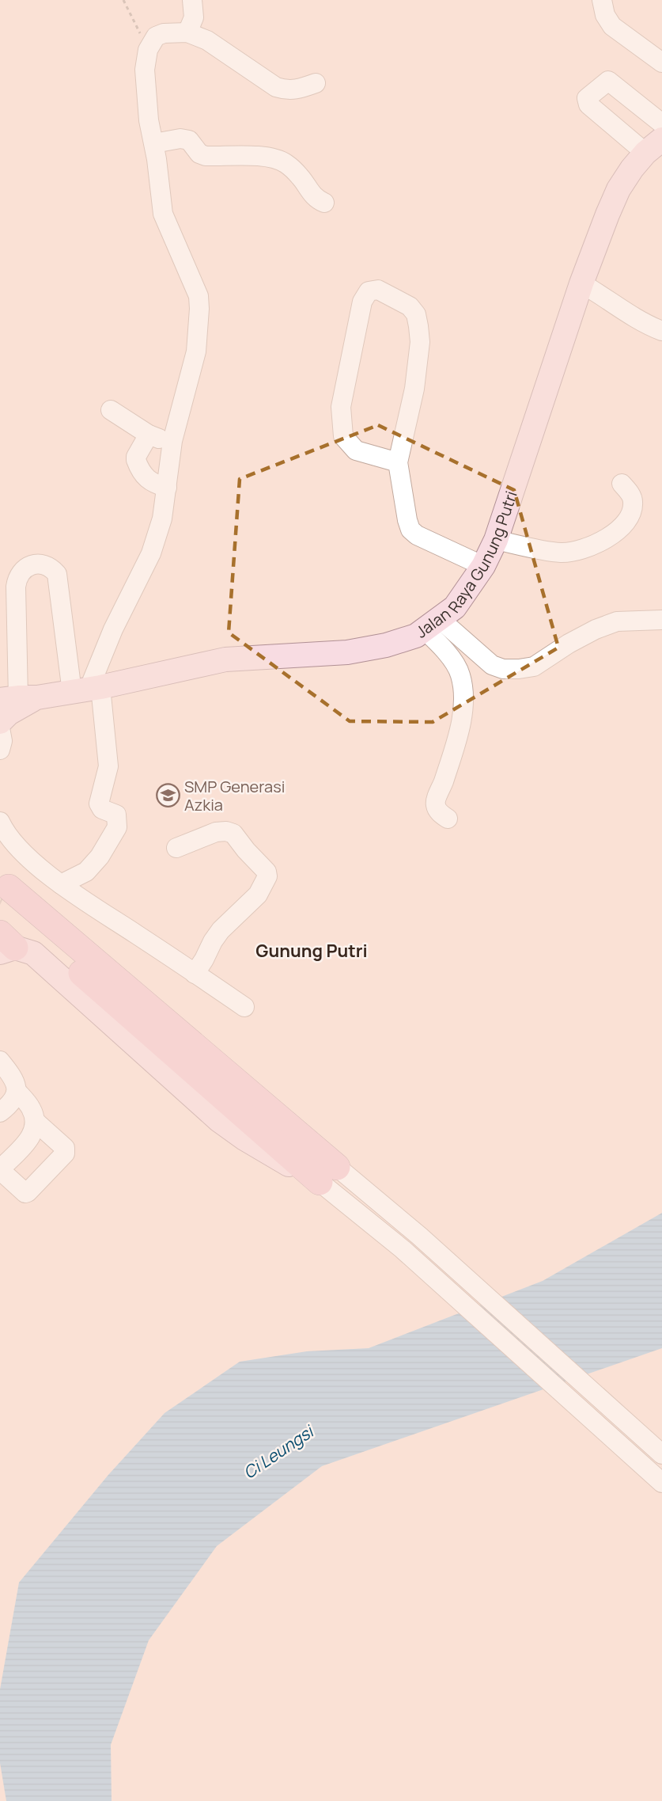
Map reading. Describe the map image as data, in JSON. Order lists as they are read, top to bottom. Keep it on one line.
{"streets":{"main road":["Jalan Raya Gunung Putri"]},"districts":["Gunung Putri"],"water":["Ci Leungsi"],"places":{"school or university":["SMP Generasi Azkia"]}}
